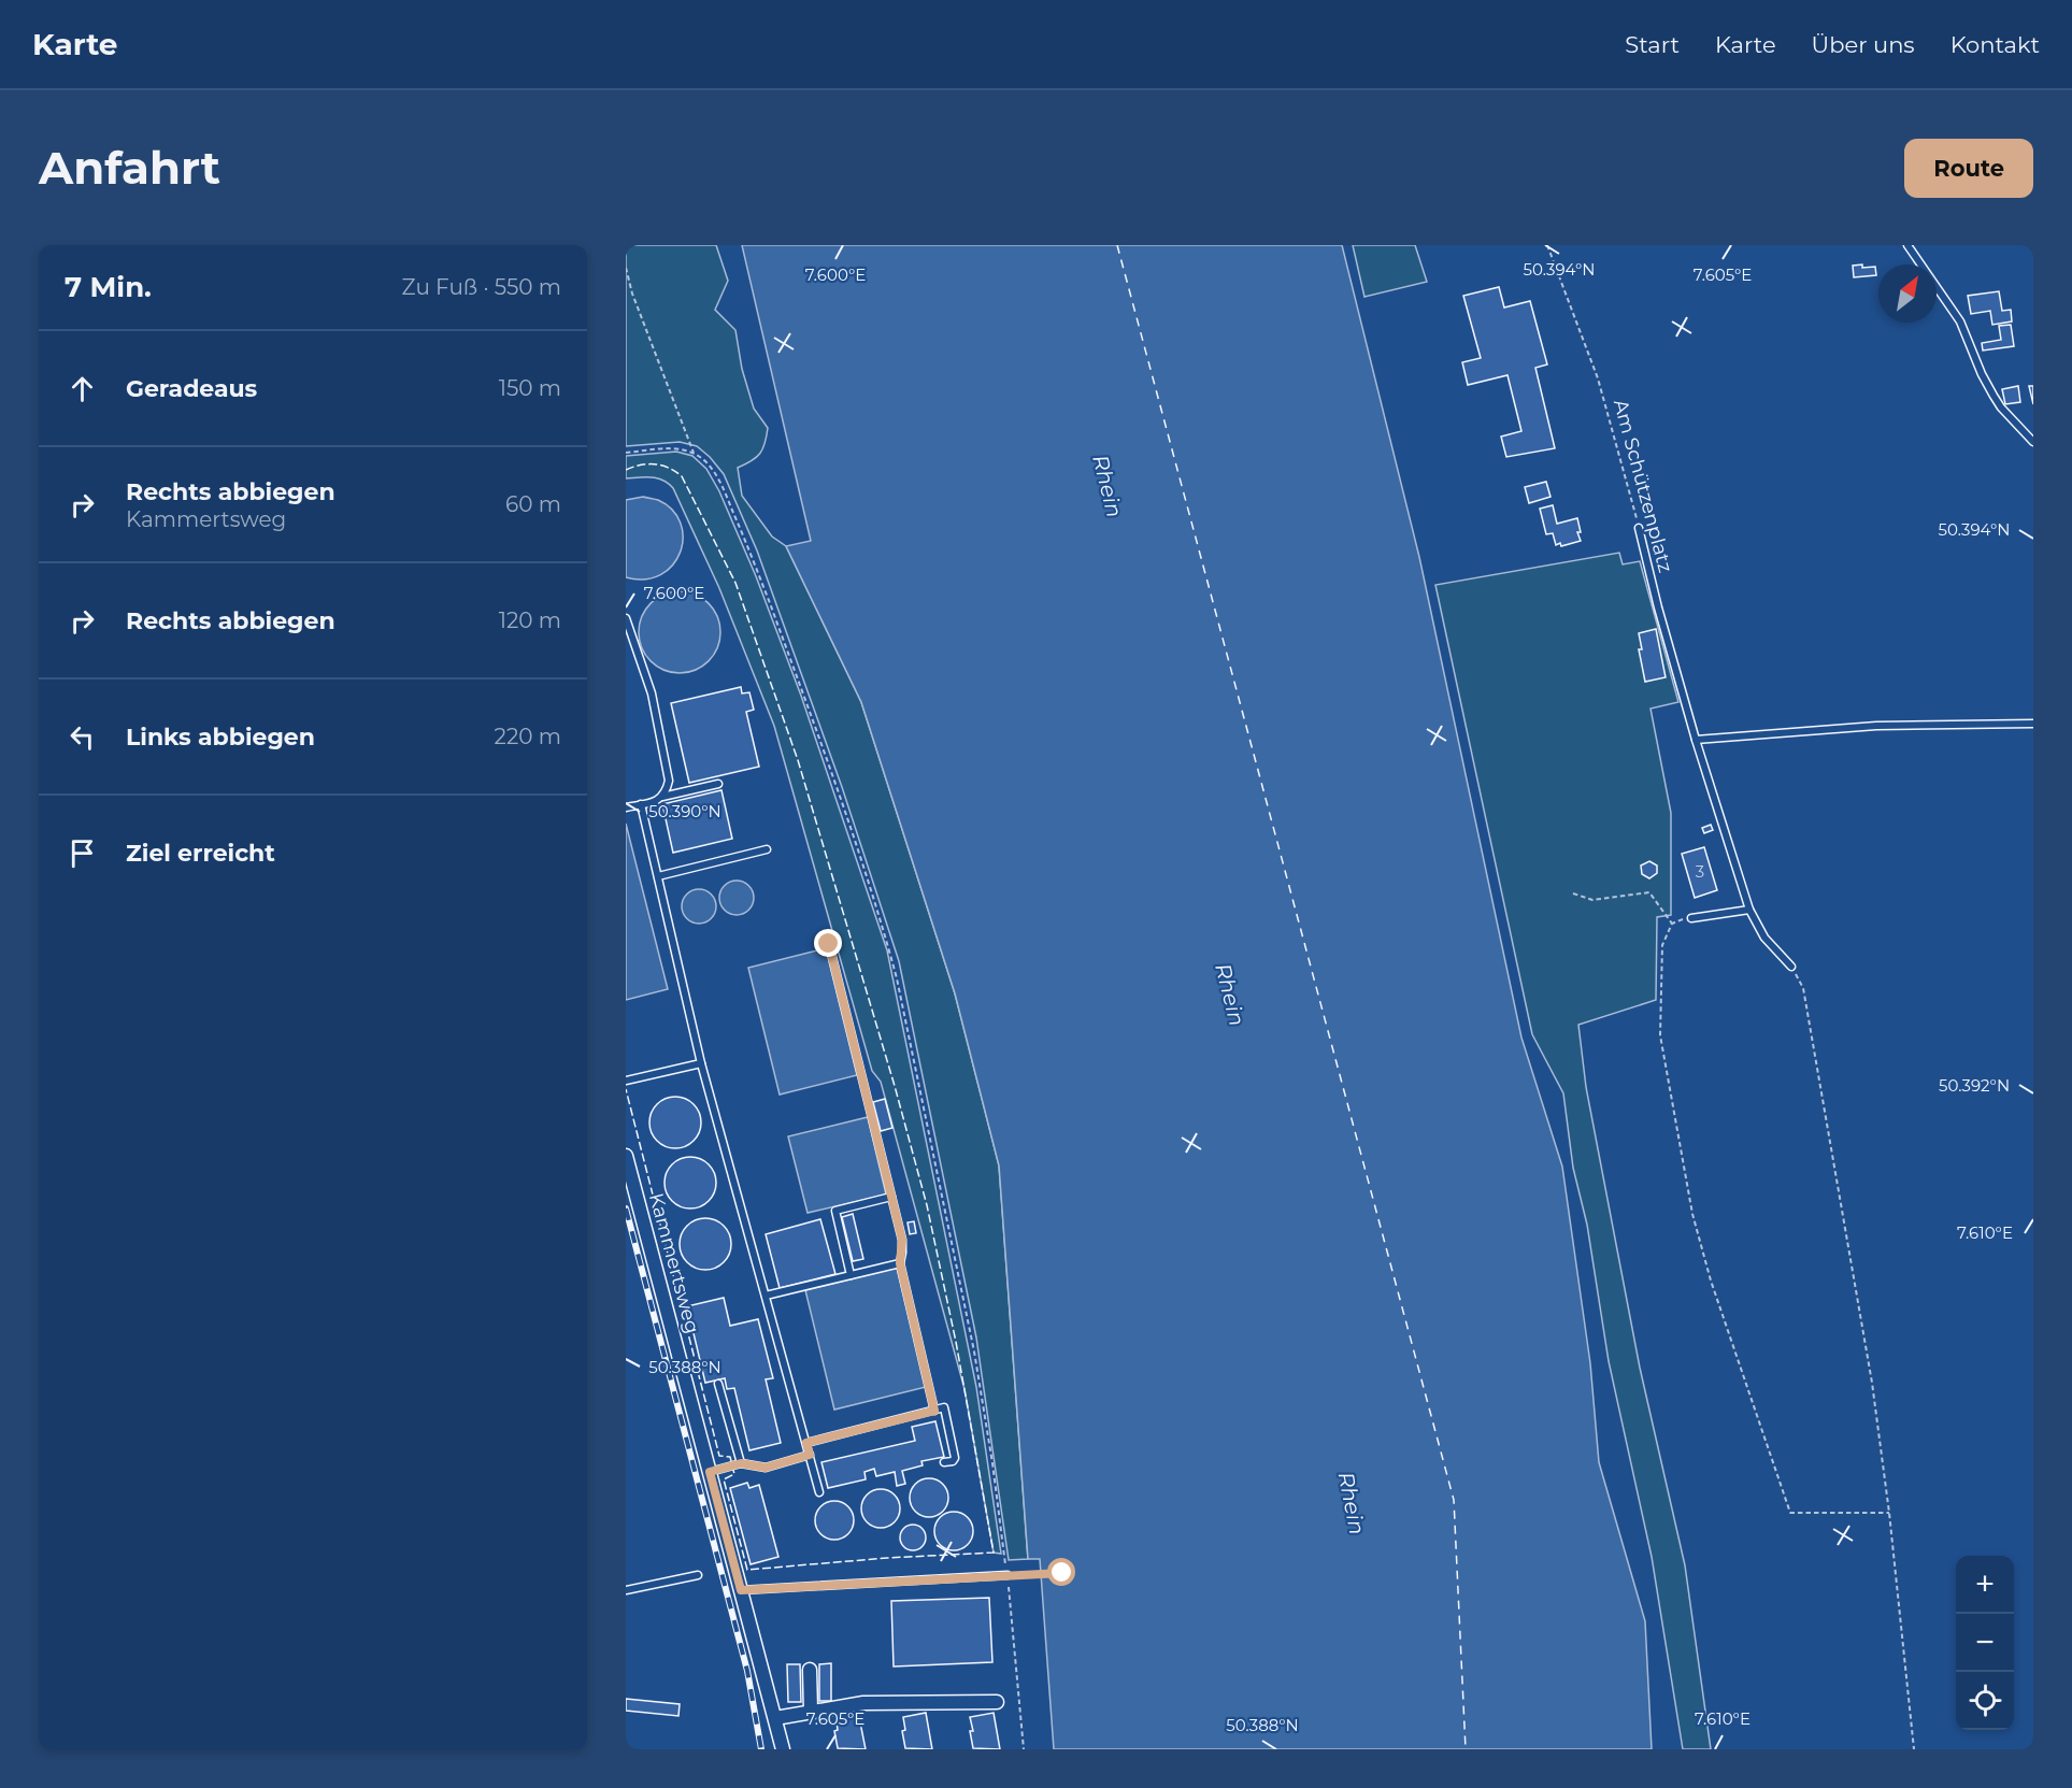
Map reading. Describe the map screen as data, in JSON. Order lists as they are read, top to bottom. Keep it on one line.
{"streets":{"street":["Kammertsweg"],"lane":["Am Schützenplatz"]},"water":["Rhein"],"house_numbers":["3"],"north":"top right","page":{"header":"Karte","nav":["Start","Karte","Über uns","Kontakt"],"buttons":"Route","title":"Anfahrt","heading":["7 Min.","Zu Fuß · 550 m"],"list":[["Geradeaus","150 m"],["Rechts abbiegen","Kammertsweg","60 m"],["Rechts abbiegen","120 m"],["Links abbiegen","220 m"],"Ziel erreicht"],"map_buttons":["+","−"]},"coordinates":["50.394°N","7.600°E","7.605°E","50.390°N","50.392°N","7.610°E","50.388°N"]}
